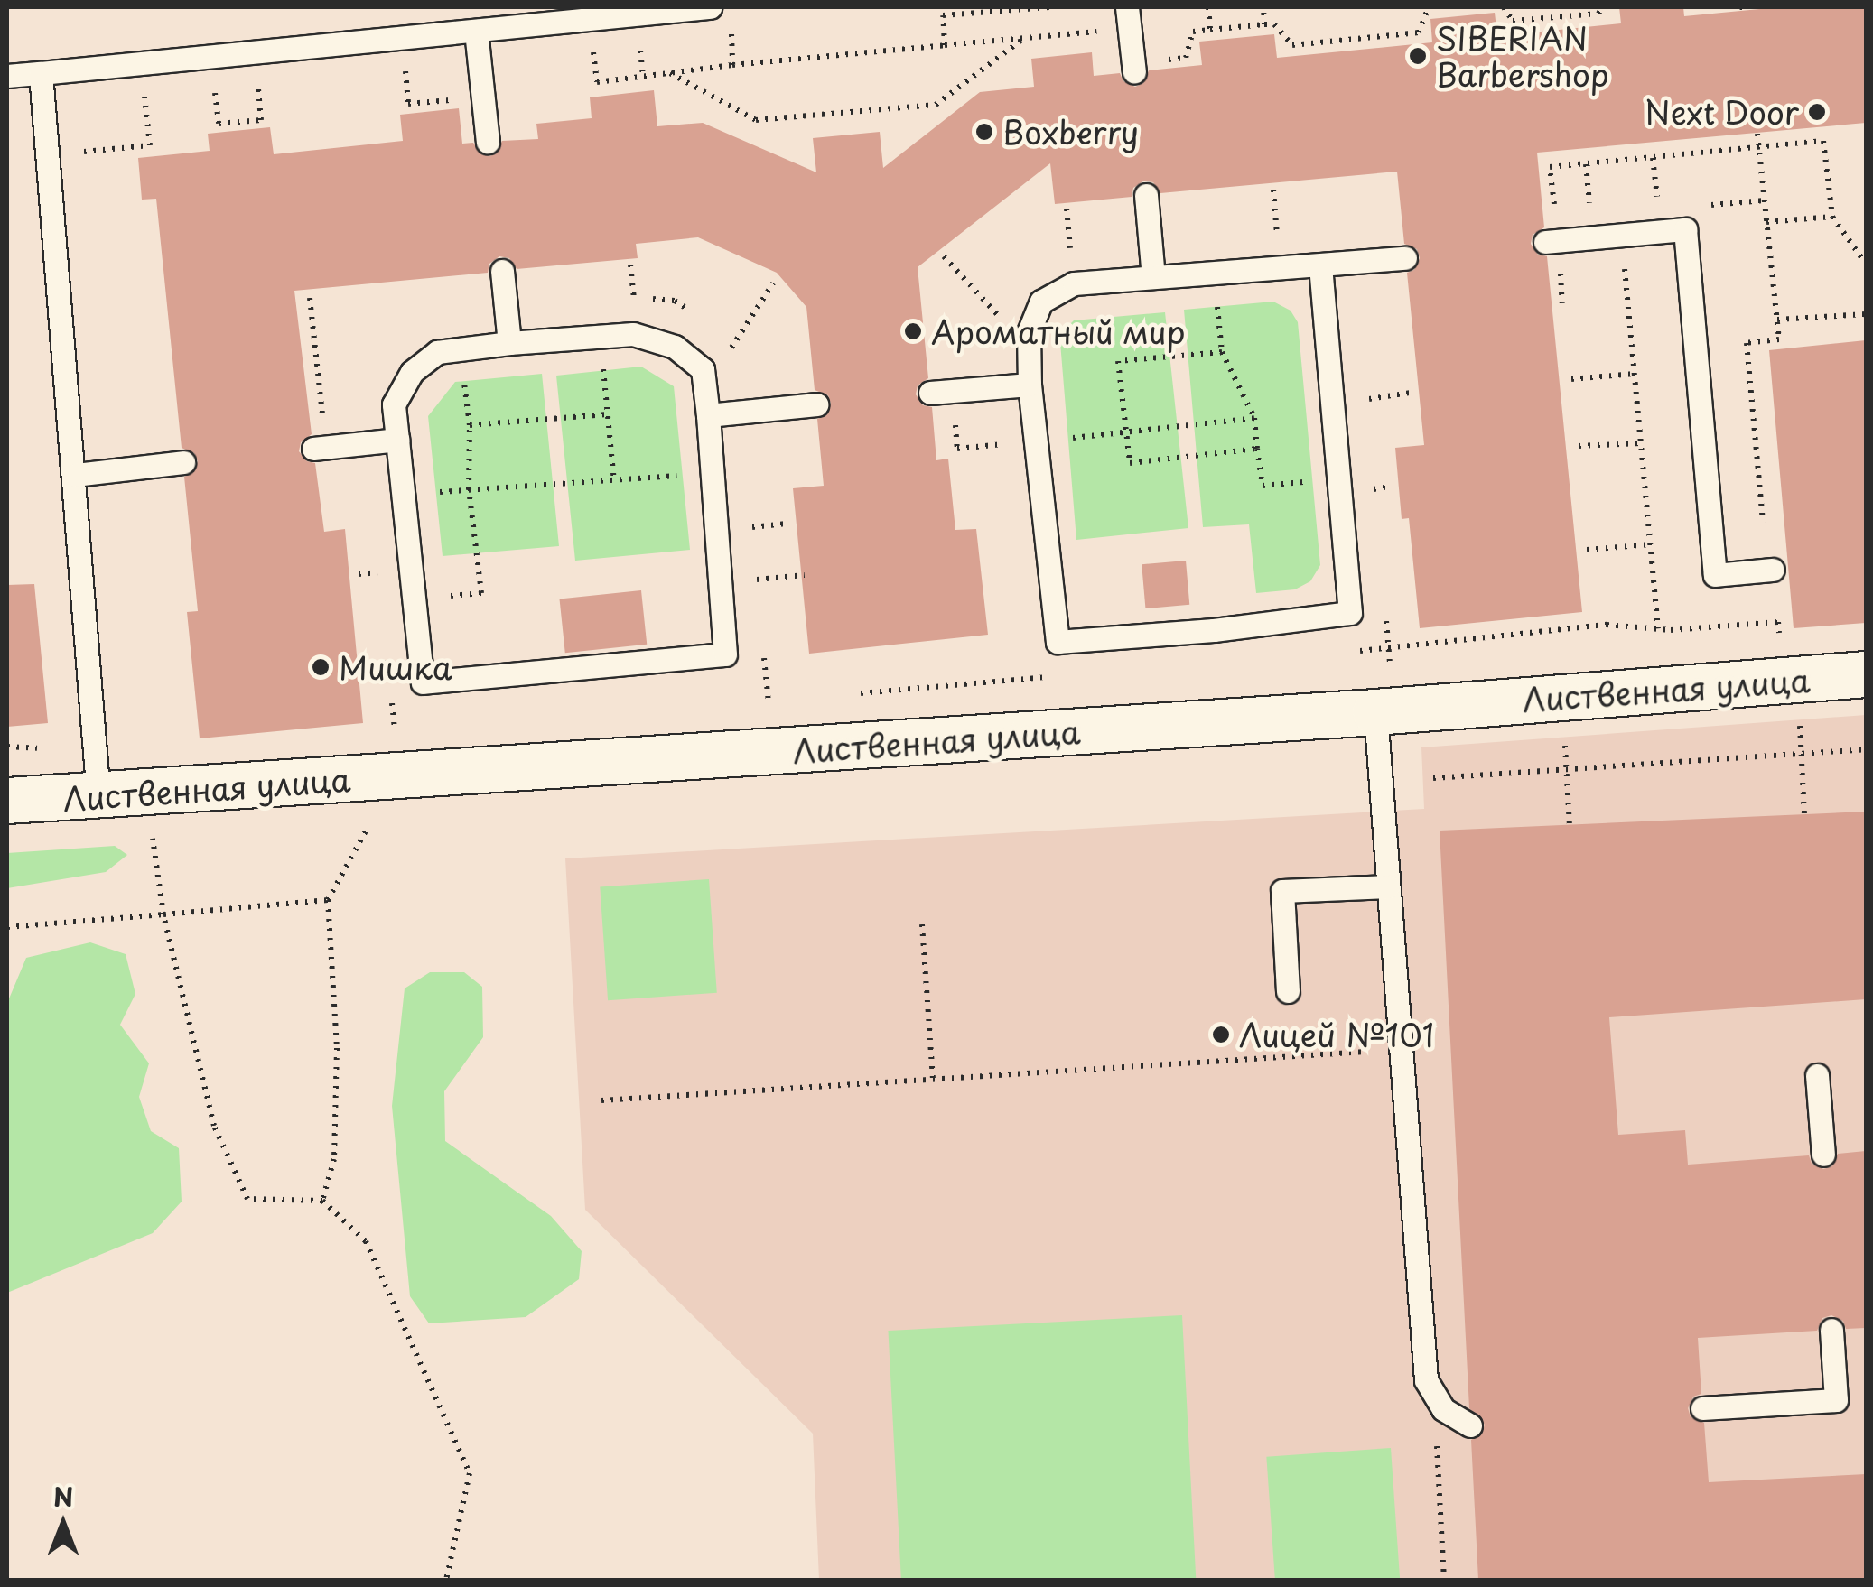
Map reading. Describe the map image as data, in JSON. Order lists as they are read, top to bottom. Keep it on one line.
{"streets":{"street":["Лиственная улица"]},"places":["SIBERIAN Barbershop","Next Door","Boxberry","Ароматный мир","Мишка","Лицей №101"],"north":"top"}
